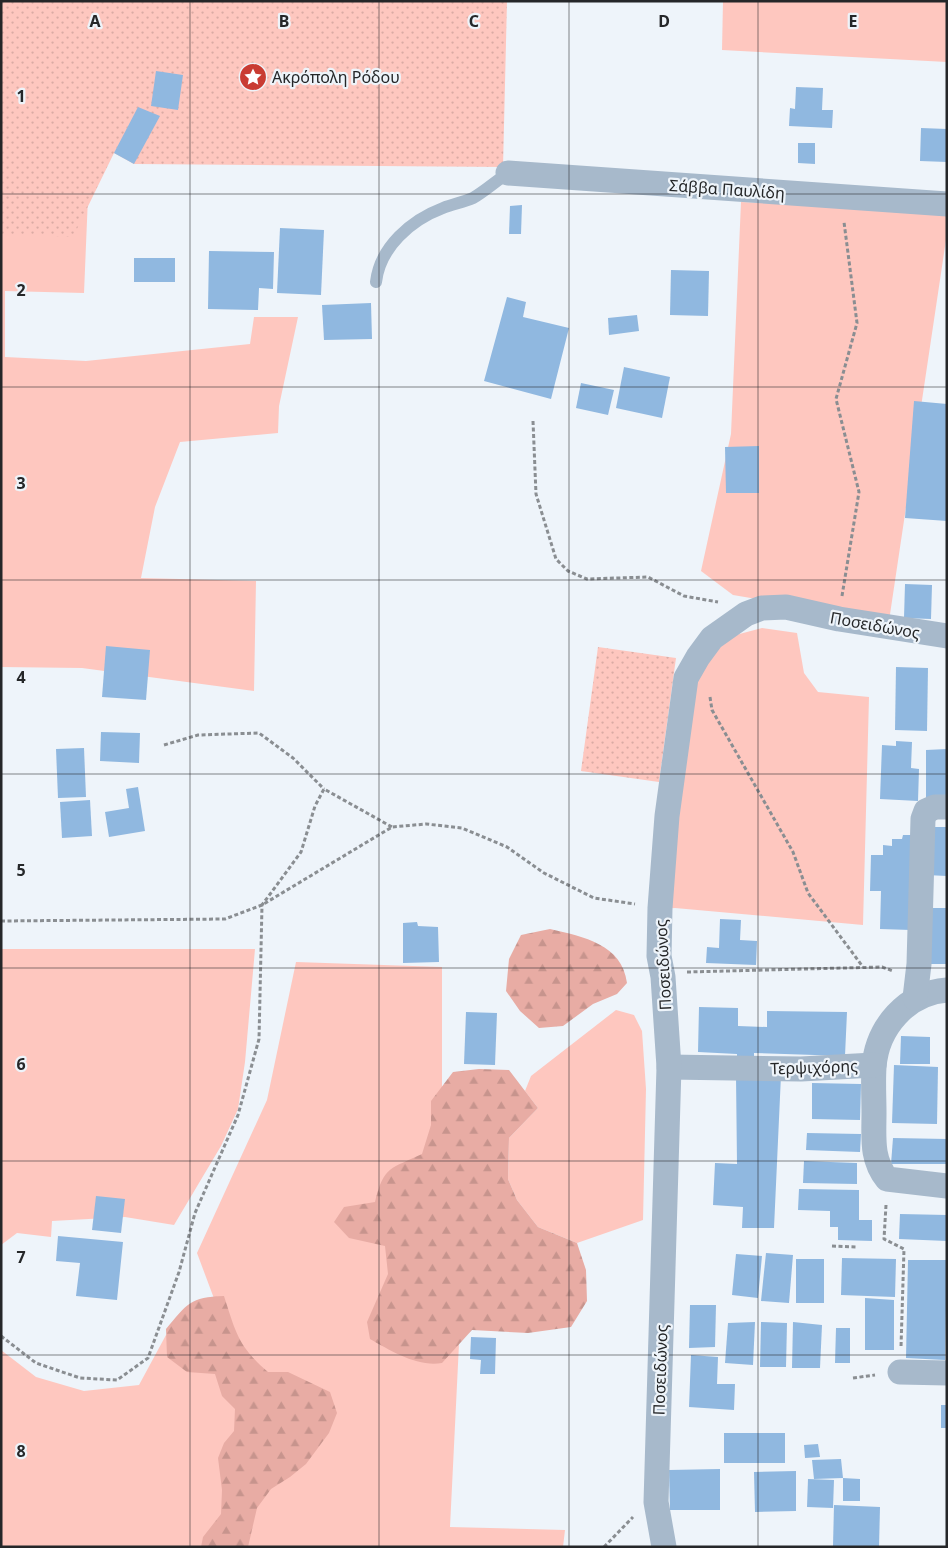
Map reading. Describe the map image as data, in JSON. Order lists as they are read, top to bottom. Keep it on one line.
{"streets":{"street":["Σάββα Παυλίδη","Ποσειδώνος","Τερψιχόρης"]},"crossings":[["Ποσειδώνος","Τερψιχόρης"]],"places":{"place":["Ακρόπολη Ρόδου"]},"grid":{"columns":["A","B","C","D","E"],"rows":["1","2","3","4","5","6","7","8"]}}
